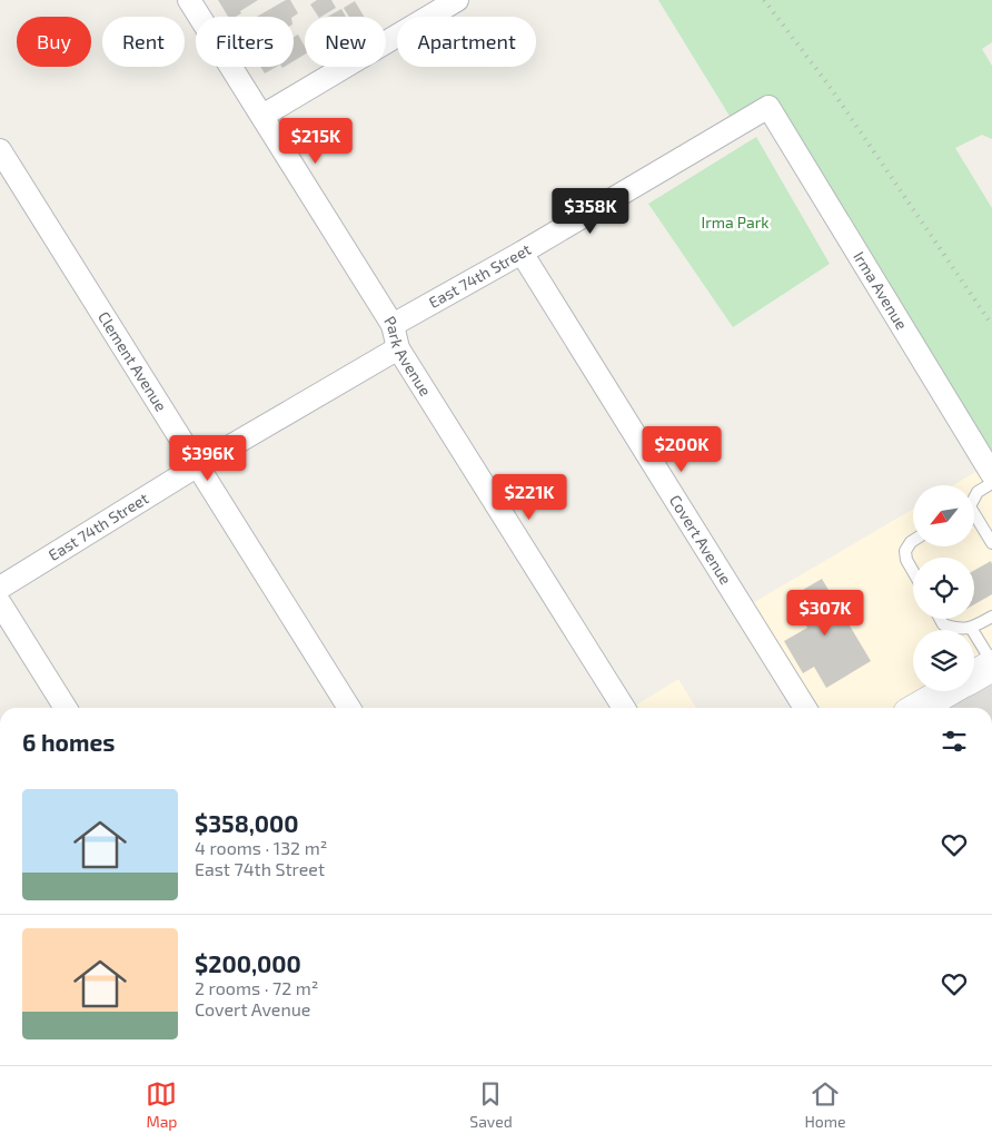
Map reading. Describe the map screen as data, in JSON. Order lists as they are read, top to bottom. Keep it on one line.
{"streets":{"street":["East 74th Street","Irma Avenue","Park Avenue","Clement Avenue","Covert Avenue"]},"crossings":[["East 74th Street","Irma Avenue"],["East 74th Street","Park Avenue"],["East 74th Street","Clement Avenue"],["East 74th Street","Covert Avenue"]],"parks":["Irma Park"],"north":"bottom left","page":{"chip":["Buy","Rent","Filters","New","Apartment"],"price":["$215K","$358K","$200K","$396K","$221K","$307K"],"heading":"6 homes","list":[{"name":"$358,000","note":"4 rooms · 132 m² · East 74th Street"},{"name":"$200,000","note":"2 rooms · 72 m² · Covert Avenue"}],"tabs":["Map","Saved","Home"]}}
